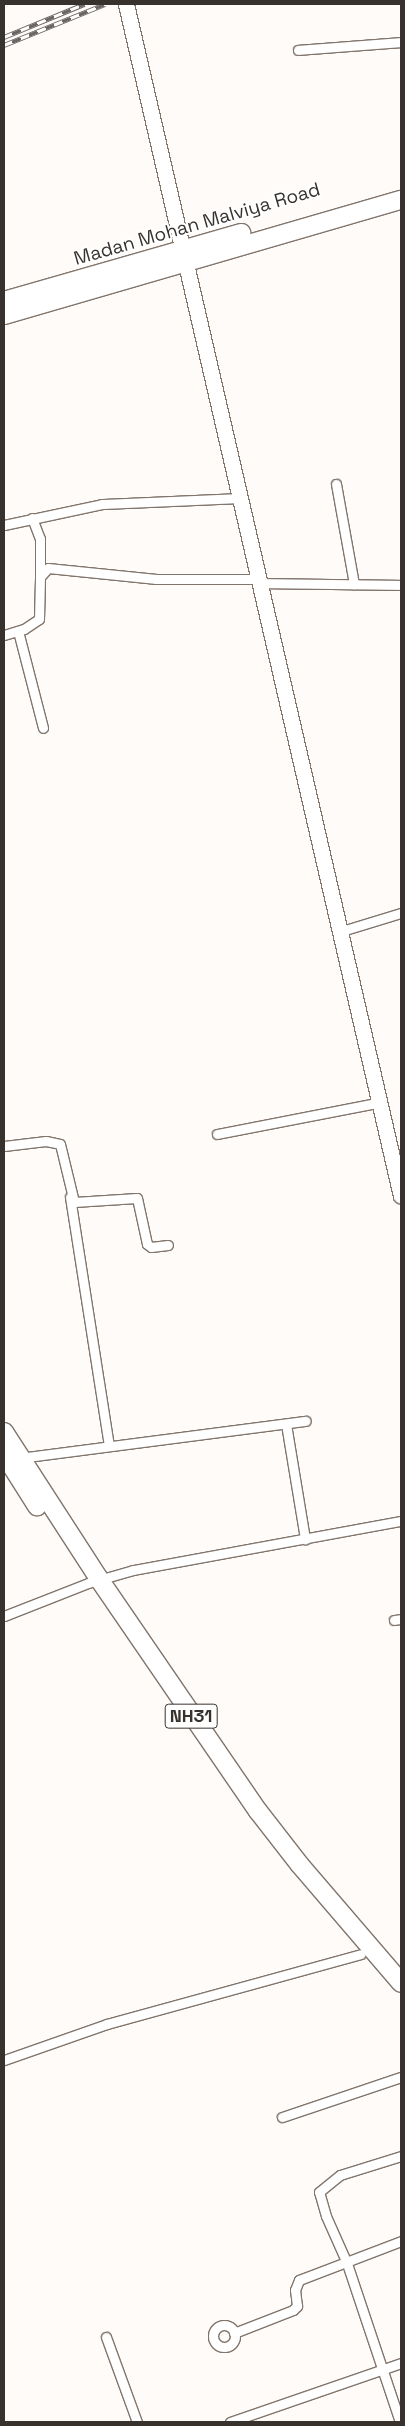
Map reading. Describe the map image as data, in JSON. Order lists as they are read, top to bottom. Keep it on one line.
{"streets":{"highway":["Madan Mohan Malviya Road","NH31"]}}
